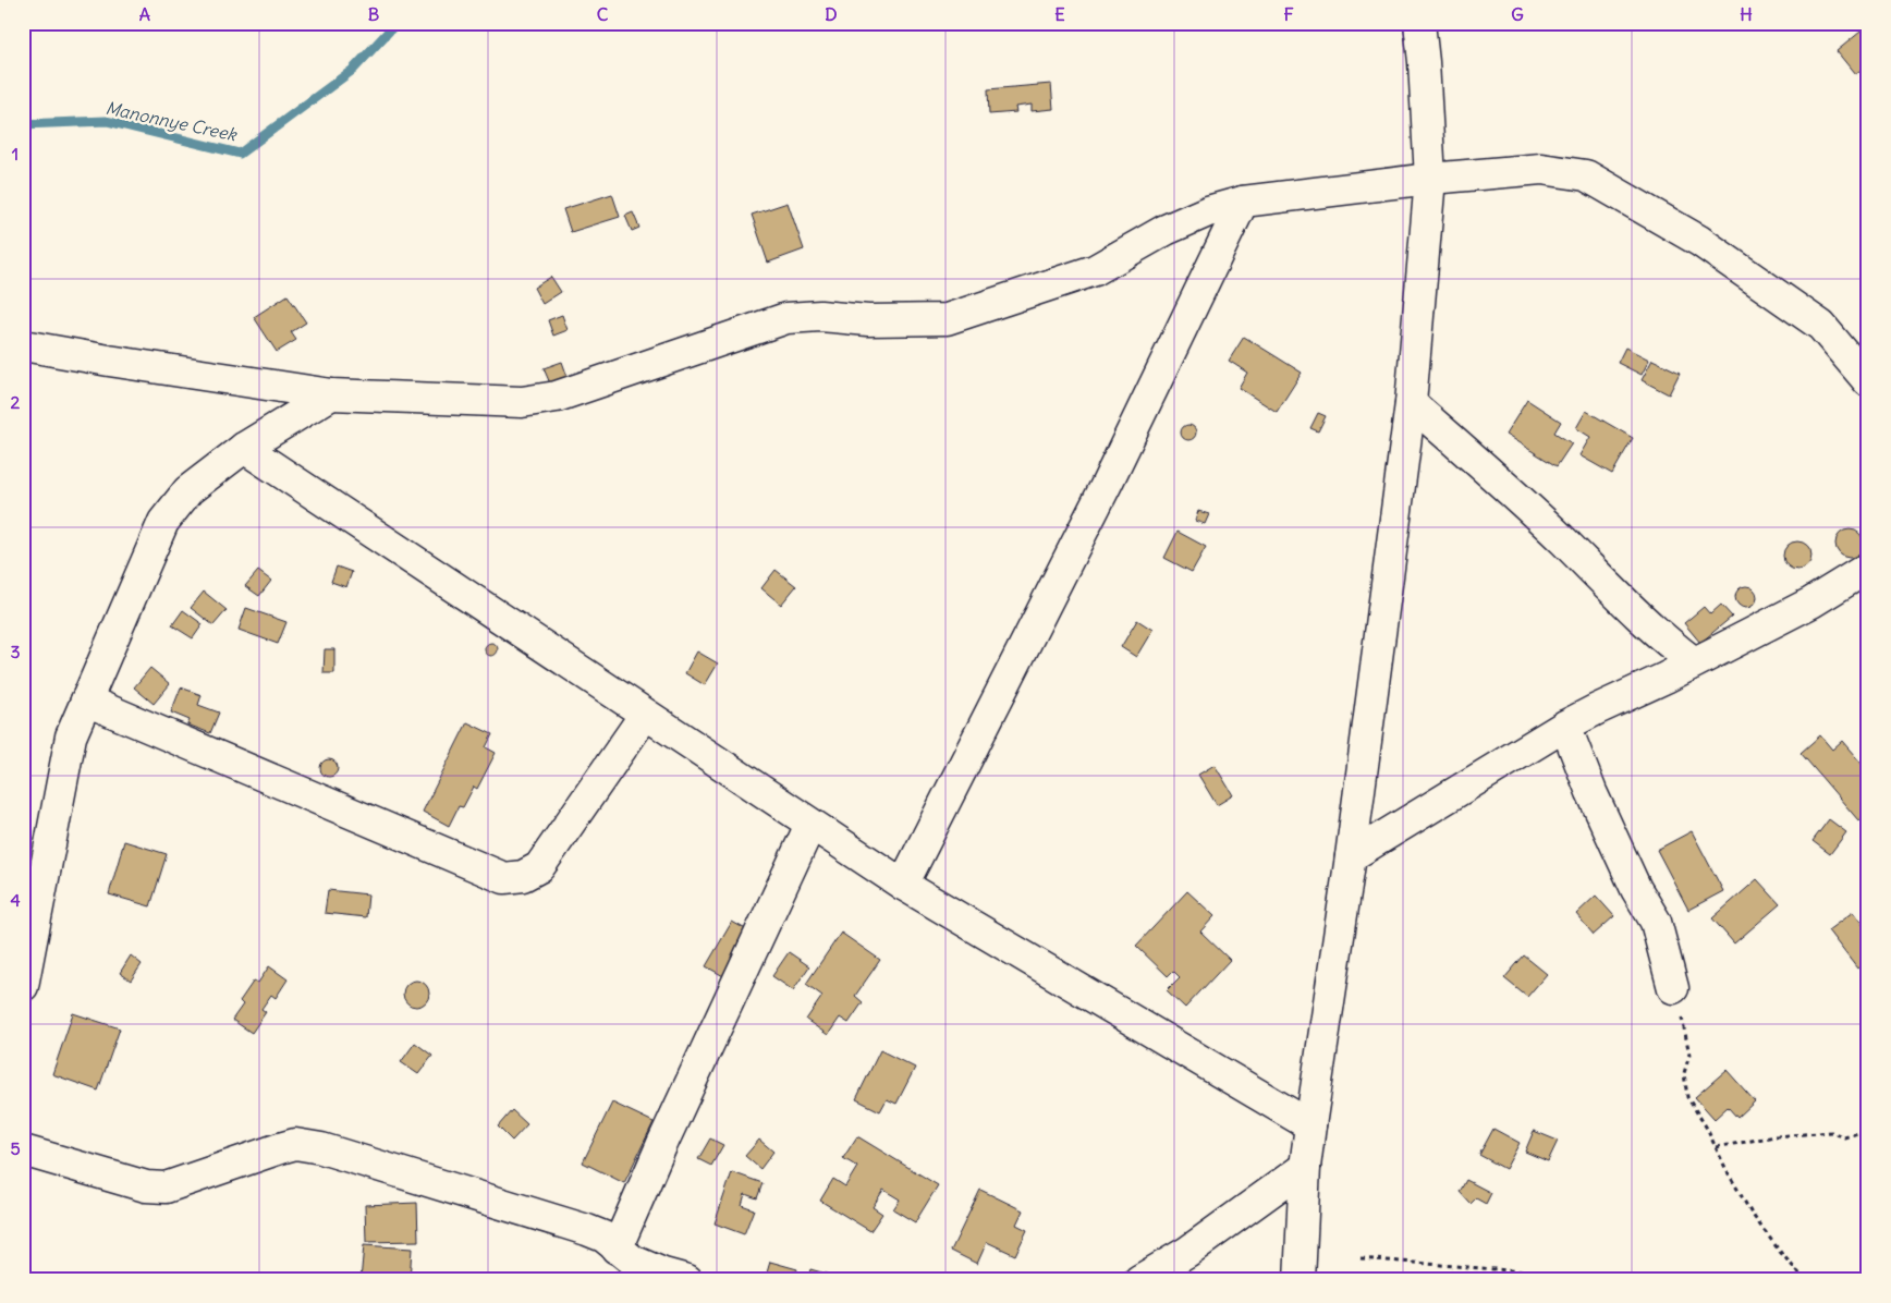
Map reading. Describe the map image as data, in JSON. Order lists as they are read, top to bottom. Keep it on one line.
{"water":["Manonnye Creek"],"grid":{"columns":["A","B","C","D","E","F","G","H"],"rows":["1","2","3","4","5"]}}
